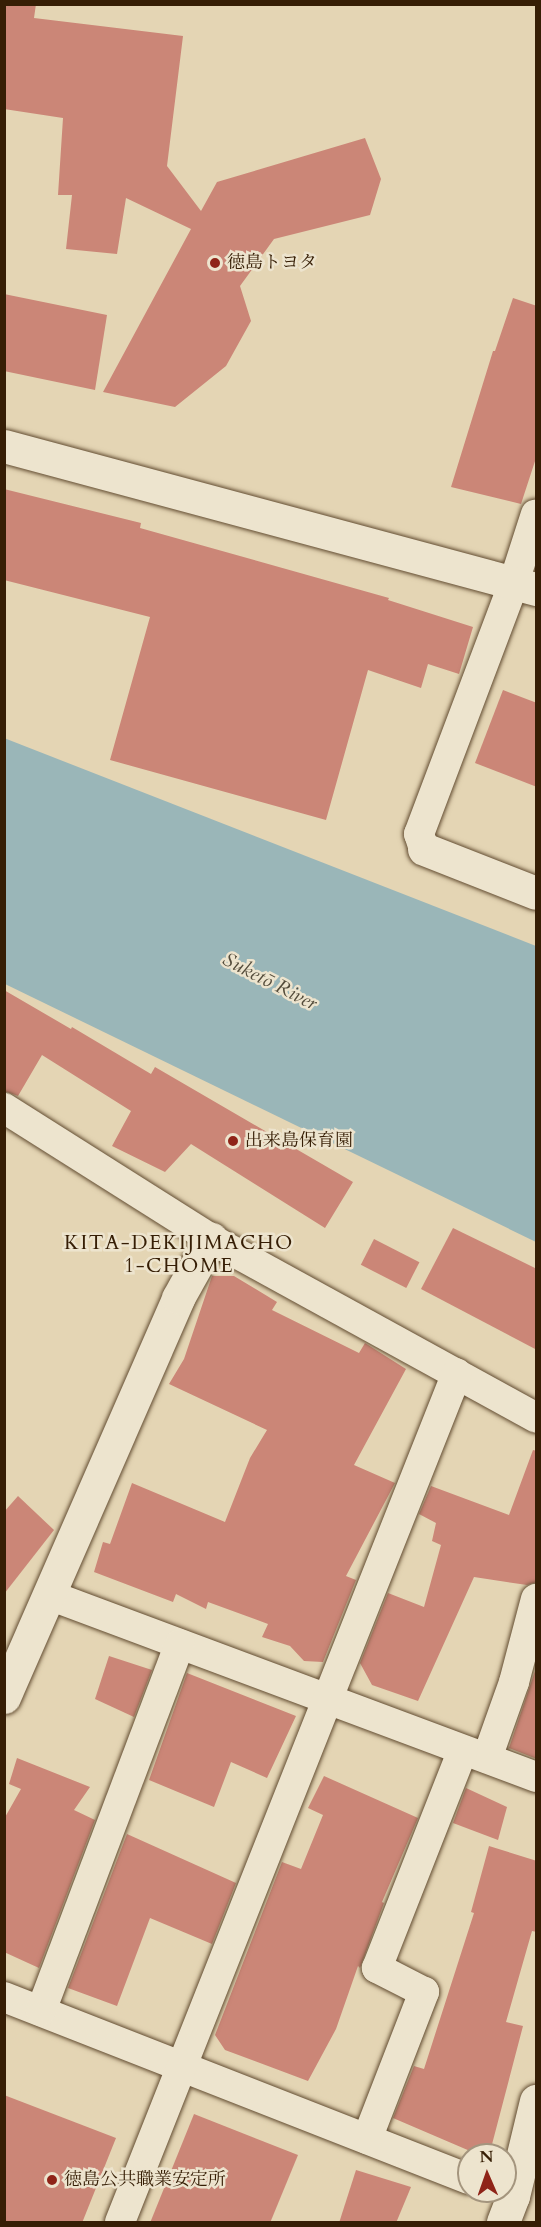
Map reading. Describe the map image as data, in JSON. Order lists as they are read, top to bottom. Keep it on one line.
{"districts":["KITA-DEKIJIMACHO 1-CHOME"],"water":["Suketō River"],"places":["徳島トヨタ","出来島保育園","徳島公共職業安定所"],"north":"top"}
